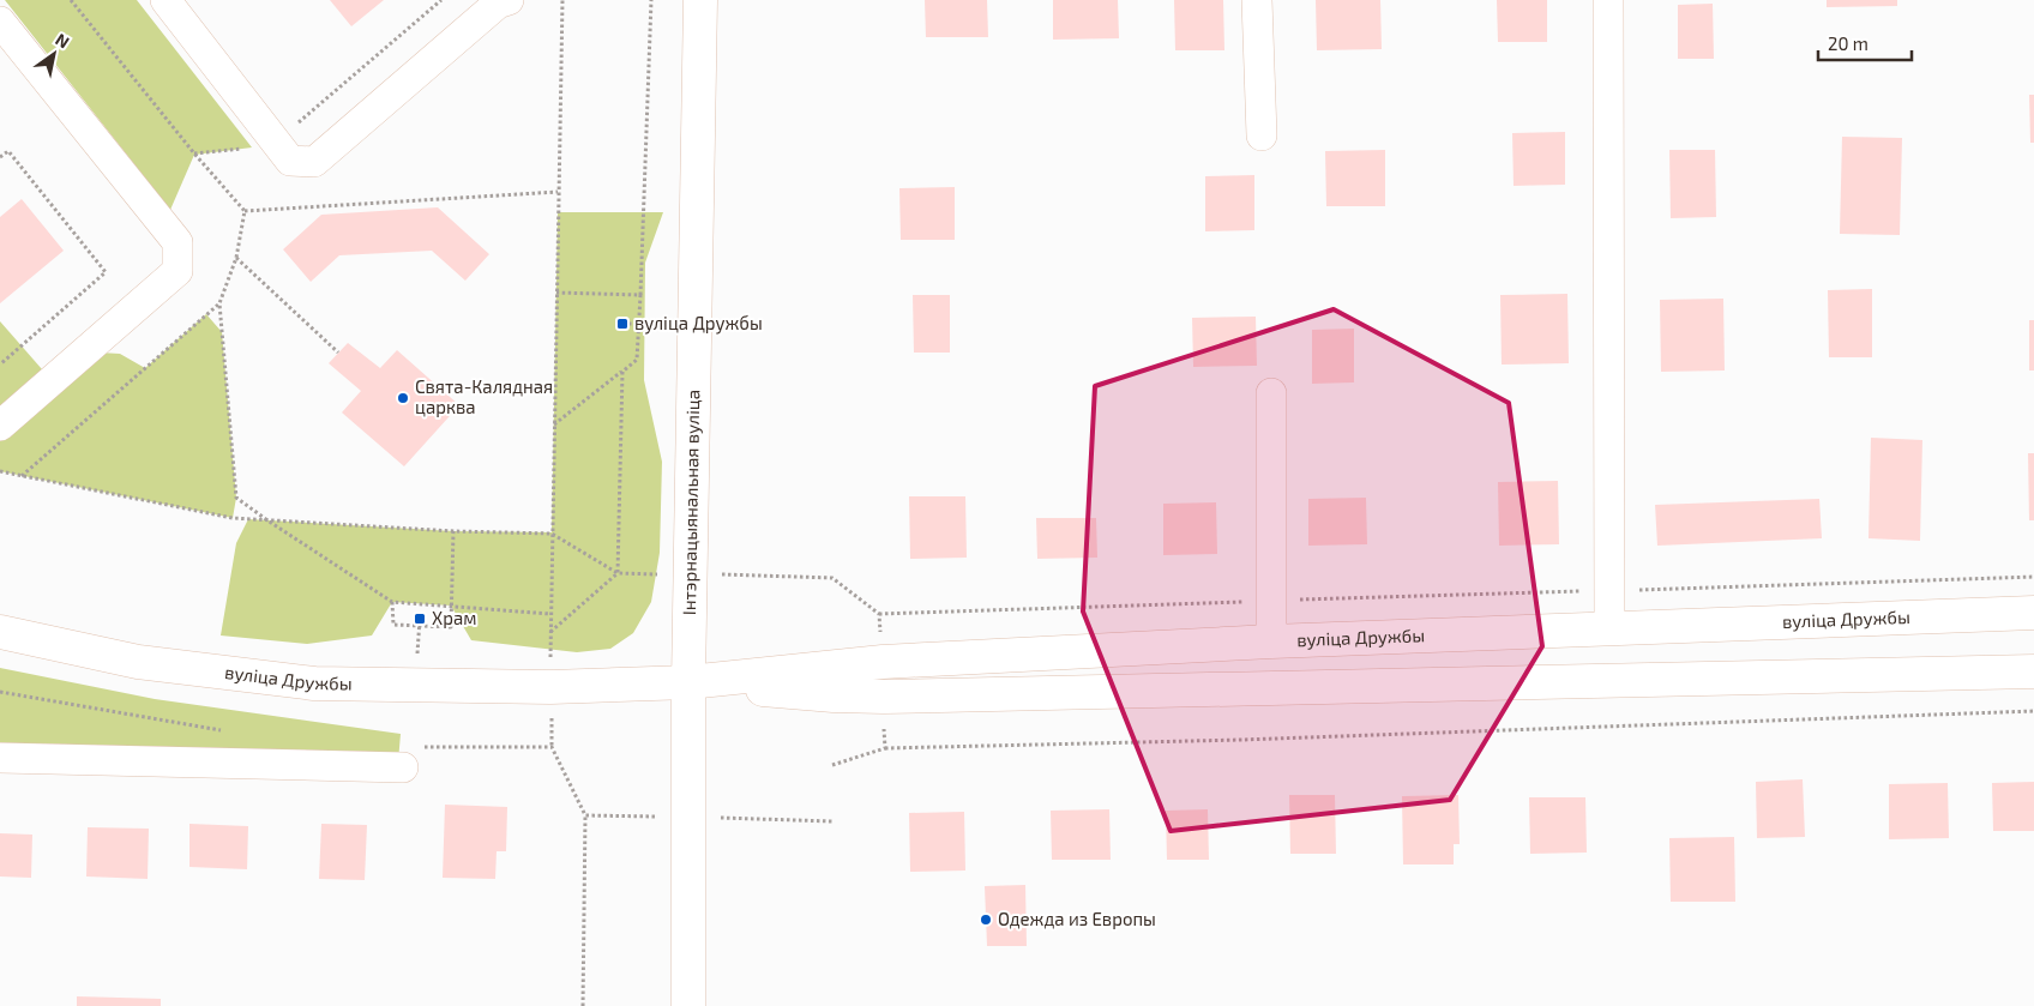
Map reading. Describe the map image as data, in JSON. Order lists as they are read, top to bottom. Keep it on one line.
{"streets":{"main road":["Інтэрнацыянальная вуліца","вуліца Дружбы"]},"crossings":[["Інтэрнацыянальная вуліца","вуліца Дружбы"]],"places":{"transit":["вуліца Дружбы","Храм"],"other":["Свята-Калядная царква","Одежда из Европы"]},"scale_bar":"20 m","north":"top right"}
